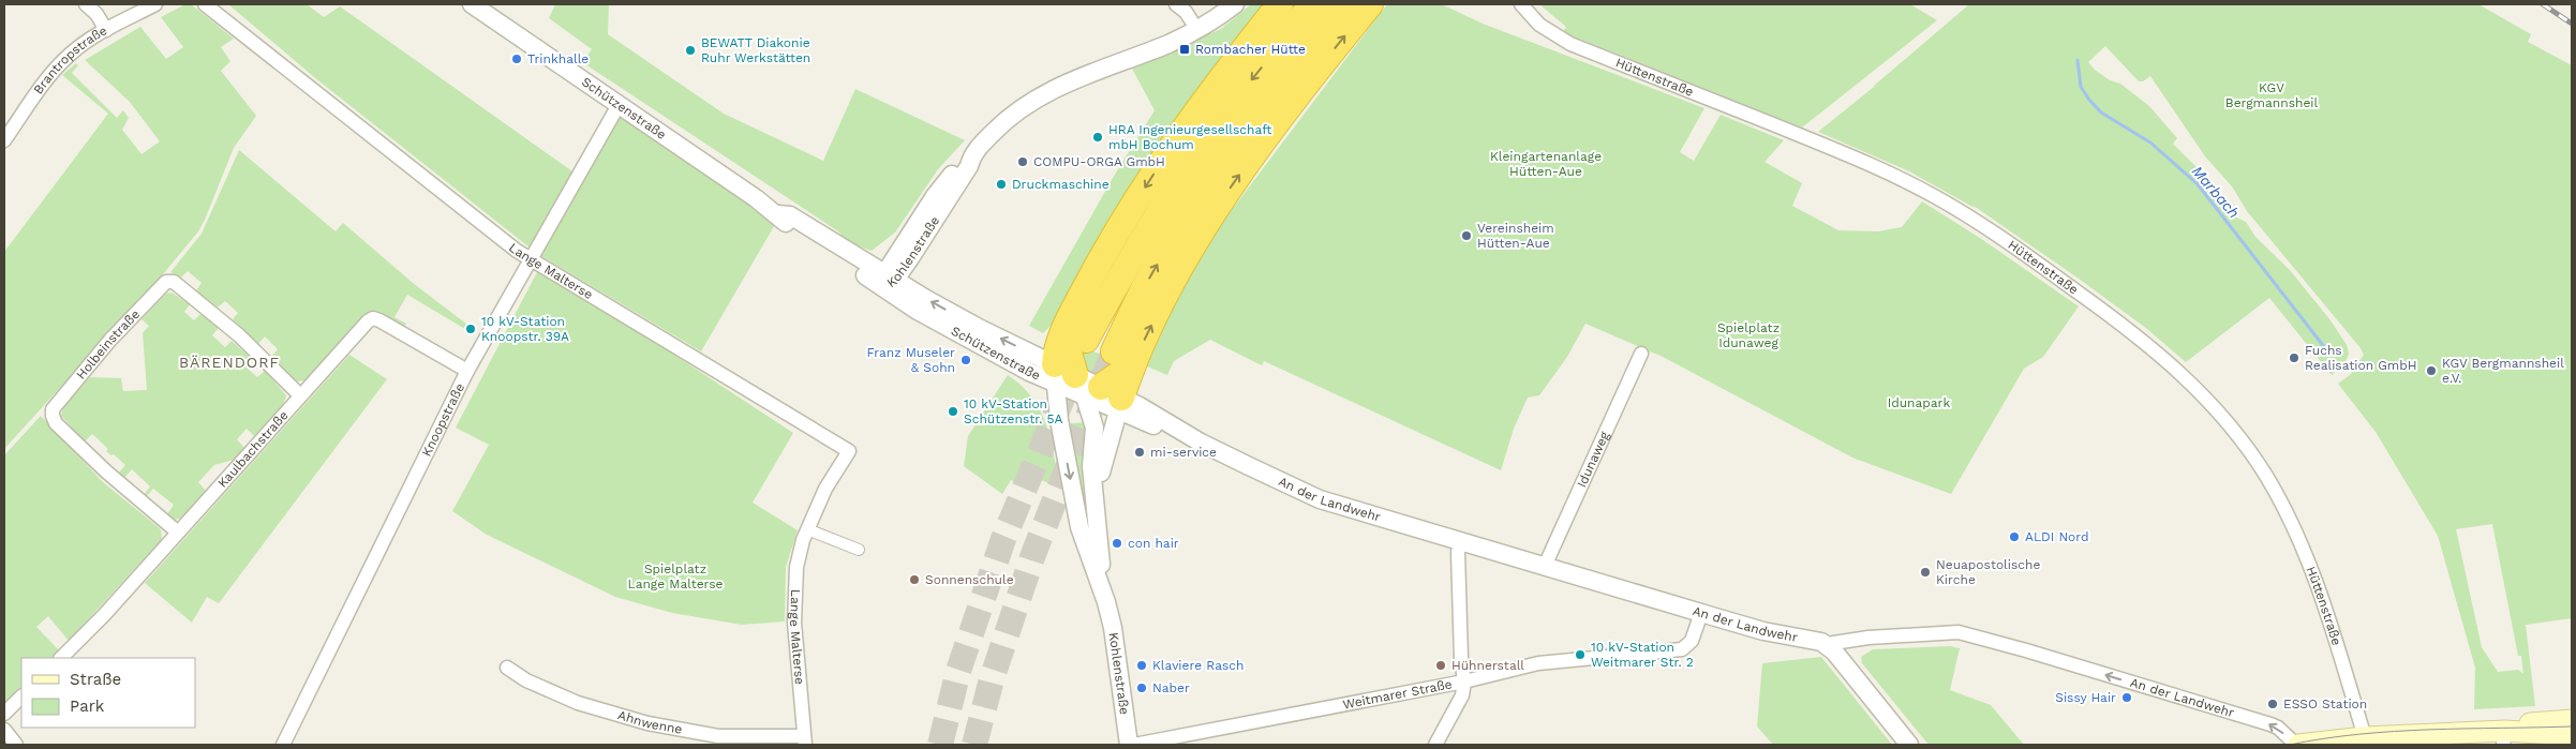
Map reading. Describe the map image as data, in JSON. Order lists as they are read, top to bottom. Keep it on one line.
{"streets":{"street":["Brantropstraße","Hüttenstraße","Schützenstraße","Kohlenstraße","Lange Malterse","Holbeinstraße","Knoopstraße","Kaulbachstraße","Idunaweg","An der Landwehr","Weitmarer Straße","Ahnwenne"]},"crossings":[["Schützenstraße","Kohlenstraße"],["Schützenstraße","Knoopstraße"],["Schützenstraße","An der Landwehr"],["Kohlenstraße","An der Landwehr"],["Lange Malterse","Knoopstraße"],["Lange Malterse","Ahnwenne"],["Holbeinstraße","Kaulbachstraße"],["Knoopstraße","Kaulbachstraße"],["Idunaweg","An der Landwehr"],["An der Landwehr","Weitmarer Straße"]],"one_way":["An der Landwehr"],"districts":["BÄRENDORF"],"water":["Marbach"],"parks":["KGV Bergmannsheil","Kleingartenanlage Hütten-Aue","Spielplatz Idunaweg","Idunapark","Spielplatz Lange Malterse"],"places":{"transit":["Rombacher Hütte"],"other":["BEWATT Diakonie Ruhr Werkstätten","Trinkhalle","HRA Ingenieurgesellschaft mbH Bochum","COMPU-ORGA GmbH","Druckmaschine","Vereinsheim Hütten-Aue","10 kV-Station Knoopstr. 39A","Fuchs Realisation GmbH","Franz Museler & Sohn","KGV Bergmannsheil e.V.","10 kV-Station Schützenstr. 5A","mi-service","ALDI Nord","con hair","Neuapostolische Kirche","Sonnenschule","10 kV-Station Weitmarer Str. 2","Klaviere Rasch","Hühnerstall","Naber","Sissy Hair","ESSO Station"]},"legend":["Straße","Park"]}
